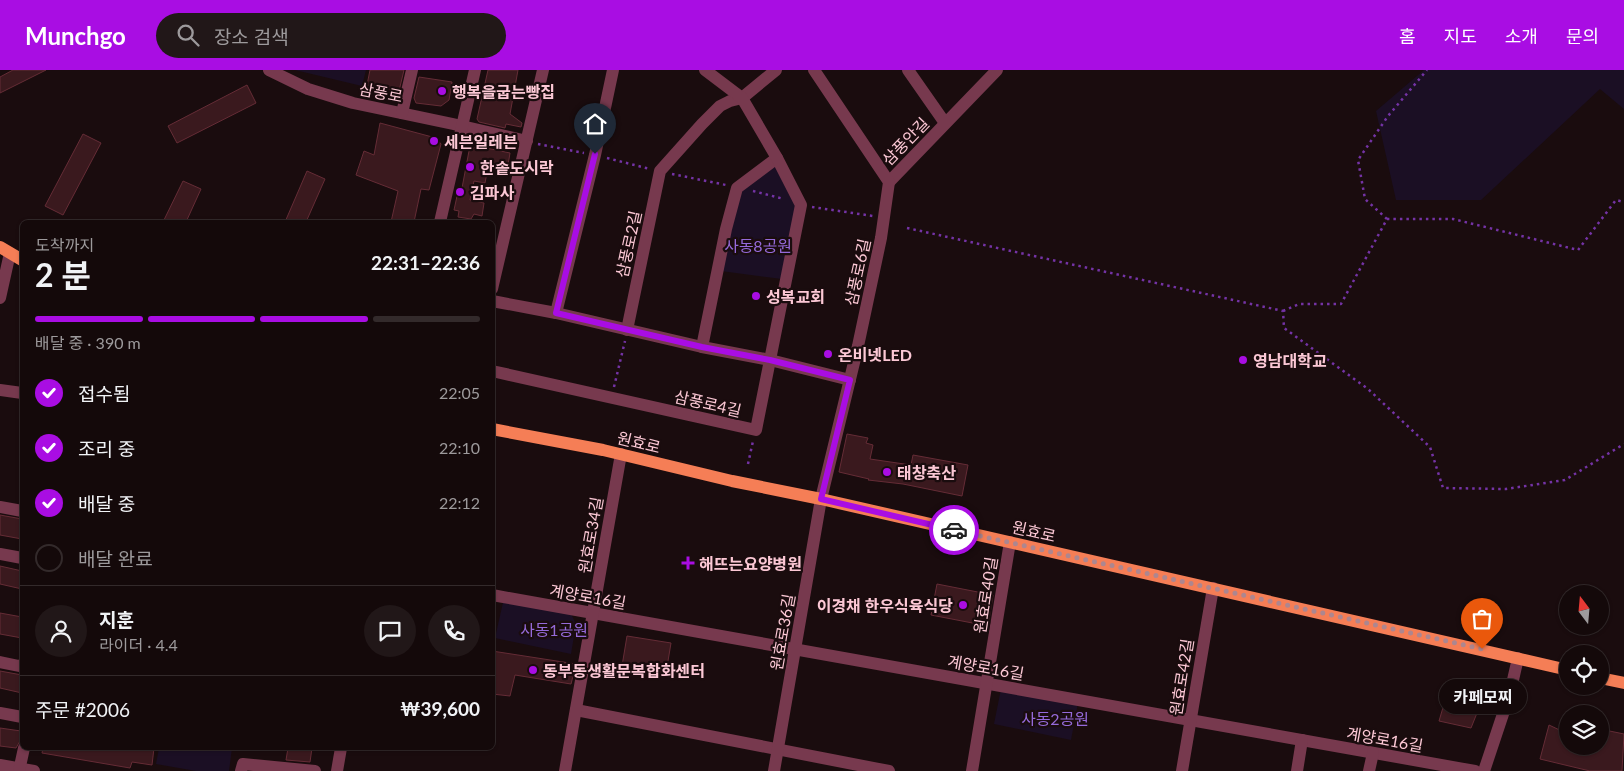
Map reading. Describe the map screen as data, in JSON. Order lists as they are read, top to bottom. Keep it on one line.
{"streets":{"main road":["원효로"],"street":["삼풍로","삼풍안길","삼풍로2길","삼풍로6길","삼풍로4길","원효로34길","원효로40길","계양로16길","원효로36길","원효로42길"]},"crossings":[["삼풍안길","삼풍로6길"],["삼풍로6길","원효로"],["삼풍로6길","원효로36길"],["원효로","원효로34길"],["원효로","원효로40길"],["원효로","원효로36길"],["원효로","원효로42길"],["원효로34길","계양로16길"],["원효로40길","계양로16길"],["계양로16길","원효로36길"],["계양로16길","원효로42길"]],"parks":["사동8공원","사동1공원","사동2공원"],"places":{"other":["행복을굽는빵집","세븐일레븐","한솥도시락","김파사","성복교회","온비넷LED","영남대학교","태창축산","이경채 한우식육식당","카페모찌","동부동생활문복합화센터"],"health":["해뜨는요양병원"]},"north":"top","page":{"header":"Munchgo","search":"장소 검색","nav":["홈","지도","소개","문의"],"heading":["2 분","도착까지","22:31–22:36"],"panel":["지훈","라이더 · 4.4","주문 #2006","₩39,600"],"bar":"배달 중 · 390 m","list":[["접수됨","22:05"],["조리 중","22:10"],["배달 중","22:12"],"배달 완료"],"bubble":"카페모찌"}}
